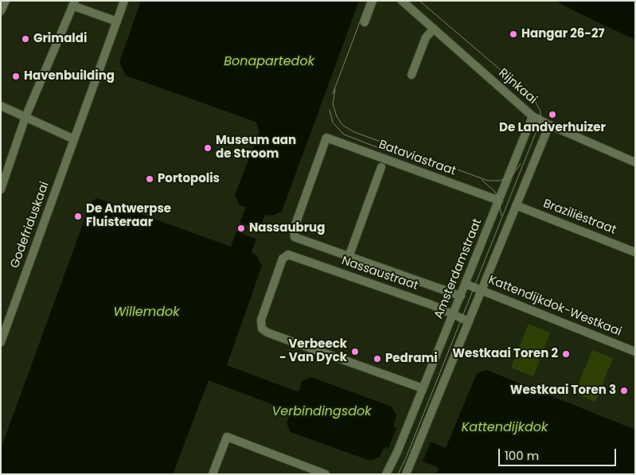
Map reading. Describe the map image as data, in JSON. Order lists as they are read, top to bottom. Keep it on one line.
{"streets":{"street":["Rijnkaai","Bataviastraat","Braziliëstraat","Godefriduskaai","Amsterdamstraat","Nassaustraat","Kattendijkdok-Westkaai"]},"crossings":[["Rijnkaai","Amsterdamstraat"],["Bataviastraat","Amsterdamstraat"],["Bataviastraat","Nassaustraat"],["Amsterdamstraat","Nassaustraat"],["Amsterdamstraat","Kattendijkdok-Westkaai"]],"water":["Bonapartedok","Willemdok","Verbindingsdok","Kattendijkdok"],"places":["Hangar 26-27","Grimaldi","Havenbuilding","De Landverhuizer","Museum aan de Stroom","Portopolis","De Antwerpse Fluisteraar","Nassaubrug","Verbeeck - Van Dyck","Westkaai Toren 2","Pedrami","Westkaai Toren 3"],"scale_bar":"100 m"}
